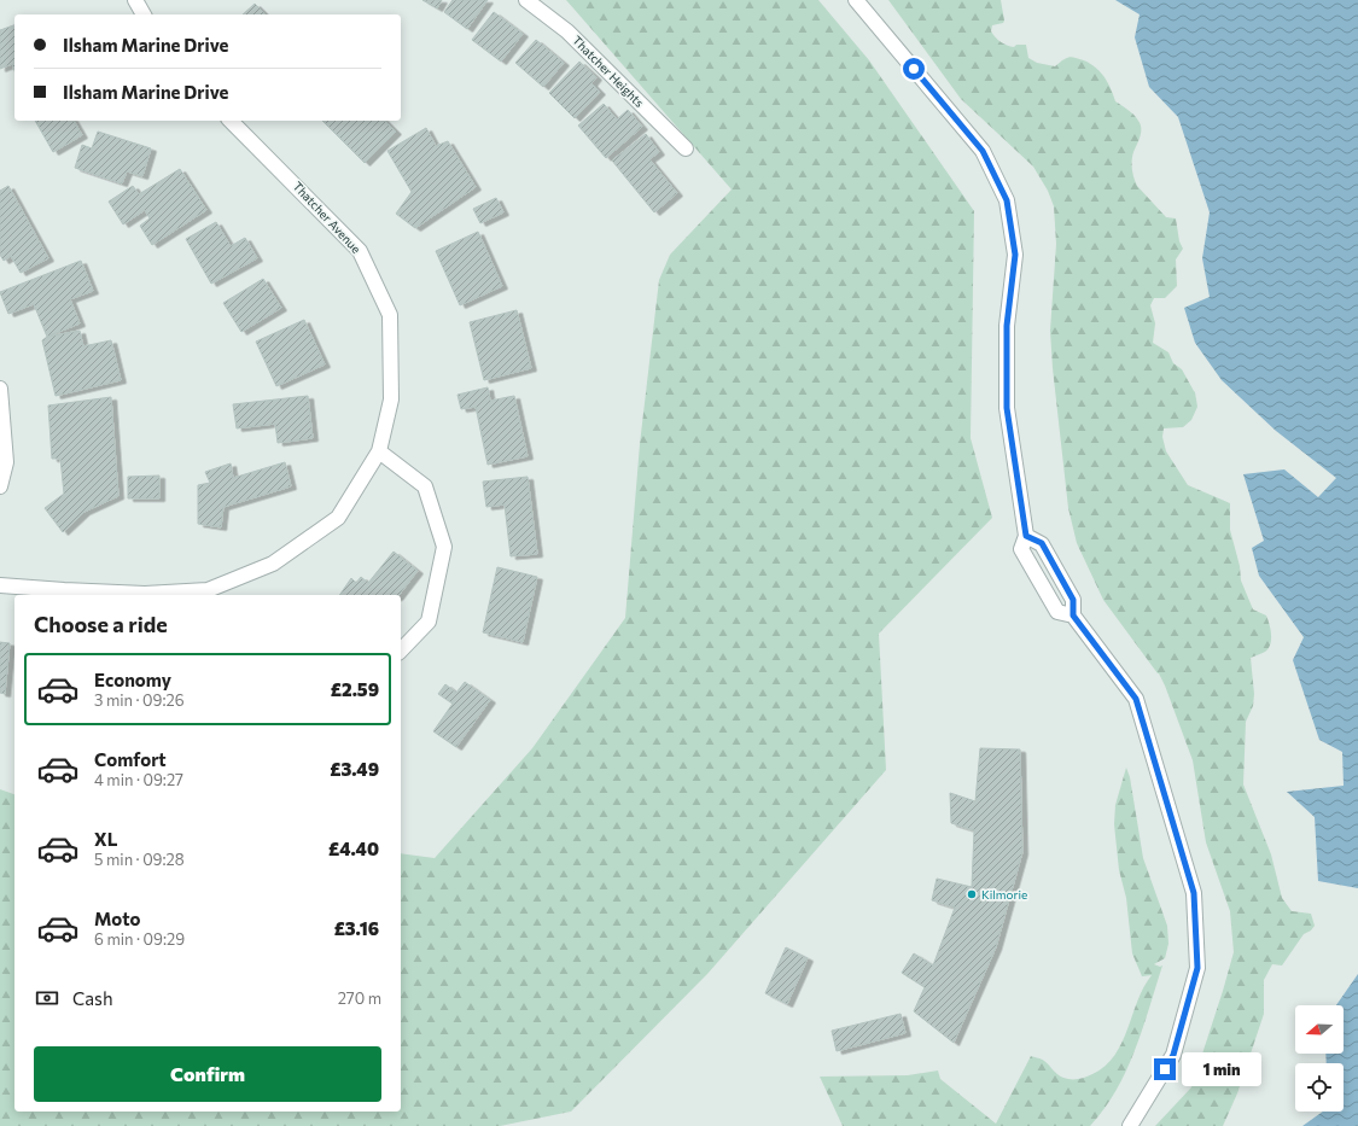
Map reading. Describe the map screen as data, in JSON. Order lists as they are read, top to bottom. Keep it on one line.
{"streets":{"street":["Thatcher Heights","Thatcher Avenue"]},"places":["Kilmorie"],"north":"left","page":{"banner":["Ilsham Marine Drive","Ilsham Marine Drive"],"heading":"Choose a ride","list":[{"name":"Economy","note":"3 min · 09:26","value":"£2.59"},{"name":"Comfort","note":"4 min · 09:27","value":"£3.49"},{"name":"XL","note":"5 min · 09:28","value":"£4.40"},{"name":"Moto","note":"6 min · 09:29","value":"£3.16"}],"pay":["Cash","270 m"],"buttons":"Confirm","bubble":"1 min"}}
